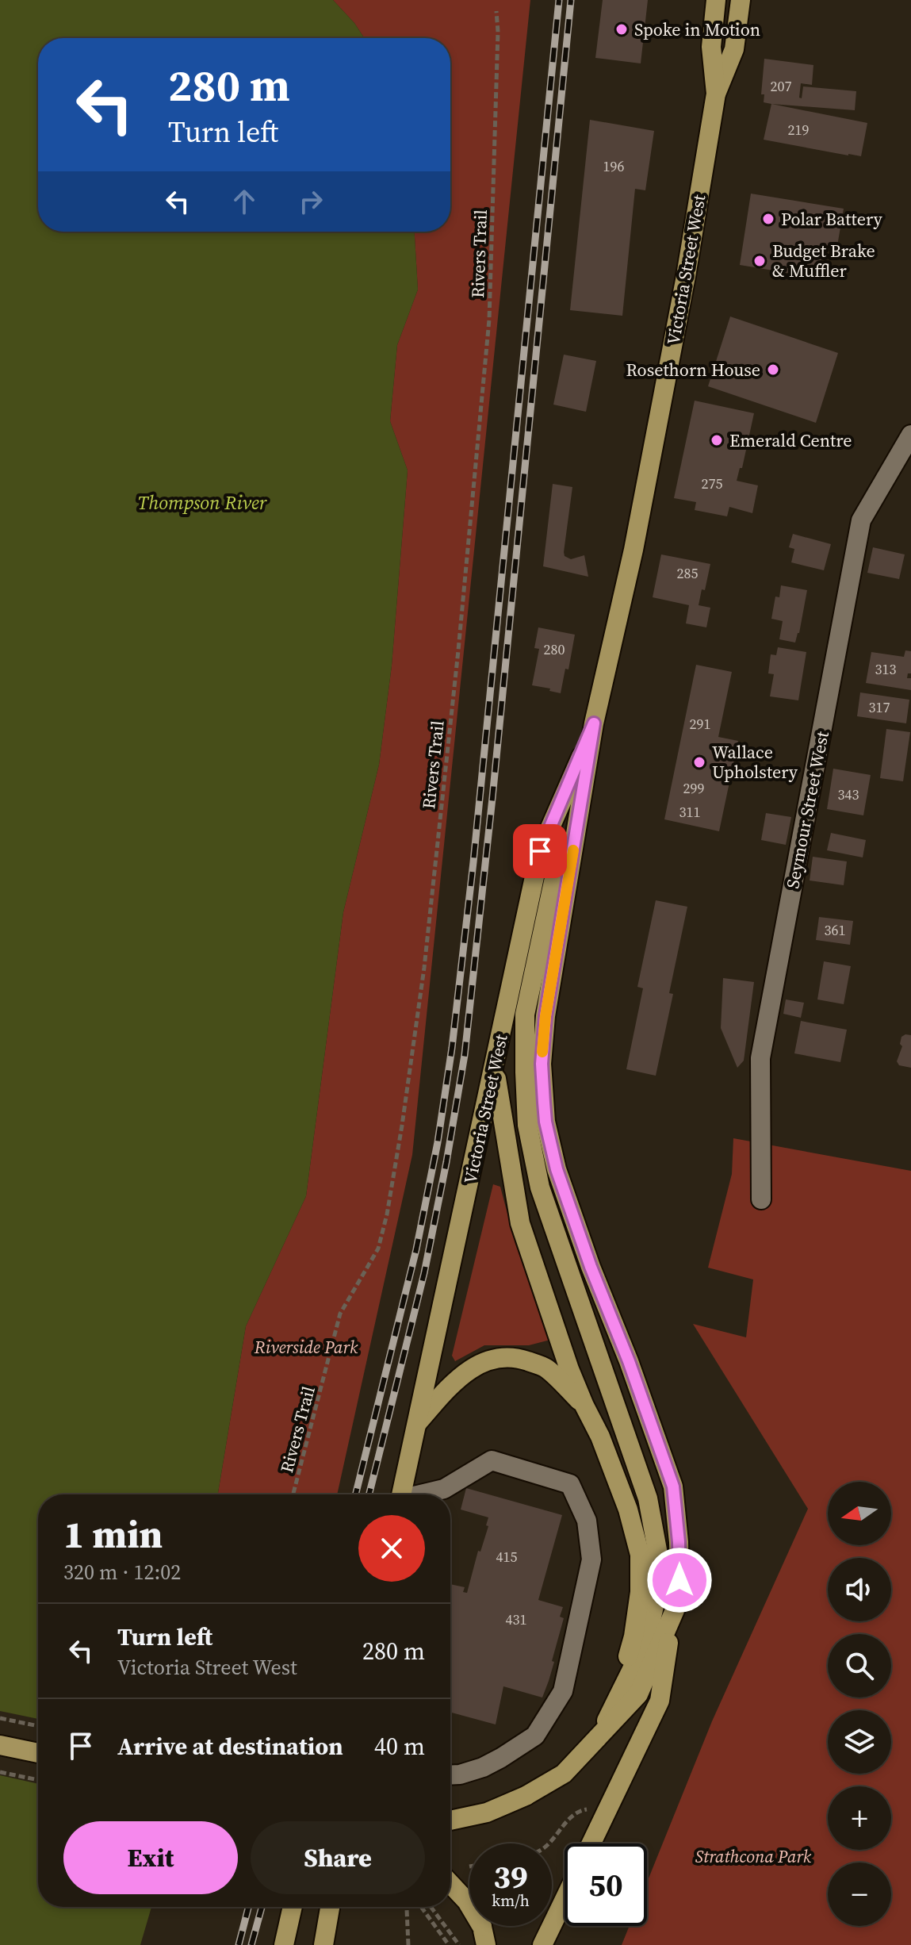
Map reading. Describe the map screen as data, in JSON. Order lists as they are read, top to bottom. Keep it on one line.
{"streets":{"main road":["Victoria Street West"],"street":["Seymour Street West"],"path":["Rivers Trail"]},"water":["Thompson River"],"parks":["Riverside Park","Strathcona Park"],"places":["Spoke in Motion","Polar Battery","Budget Brake & Muffler","Rosethorn House","Emerald Centre","Wallace Upholstery"],"house_numbers":["207","219","196","275","285","280","313","317","291","299","343","311","361","415","431"],"north":"left","page":{"turn":["280 m","Turn left"],"map_buttons":["+","−"],"heading":["1 min","320 m · 12:02"],"list":[{"name":"Turn left","note":"Victoria Street West","value":"280 m"},{"name":"Arrive at destination","value":"40 m"}],"buttons":["Exit","Share"],"speed":"39 km/h","limit":"50"}}
